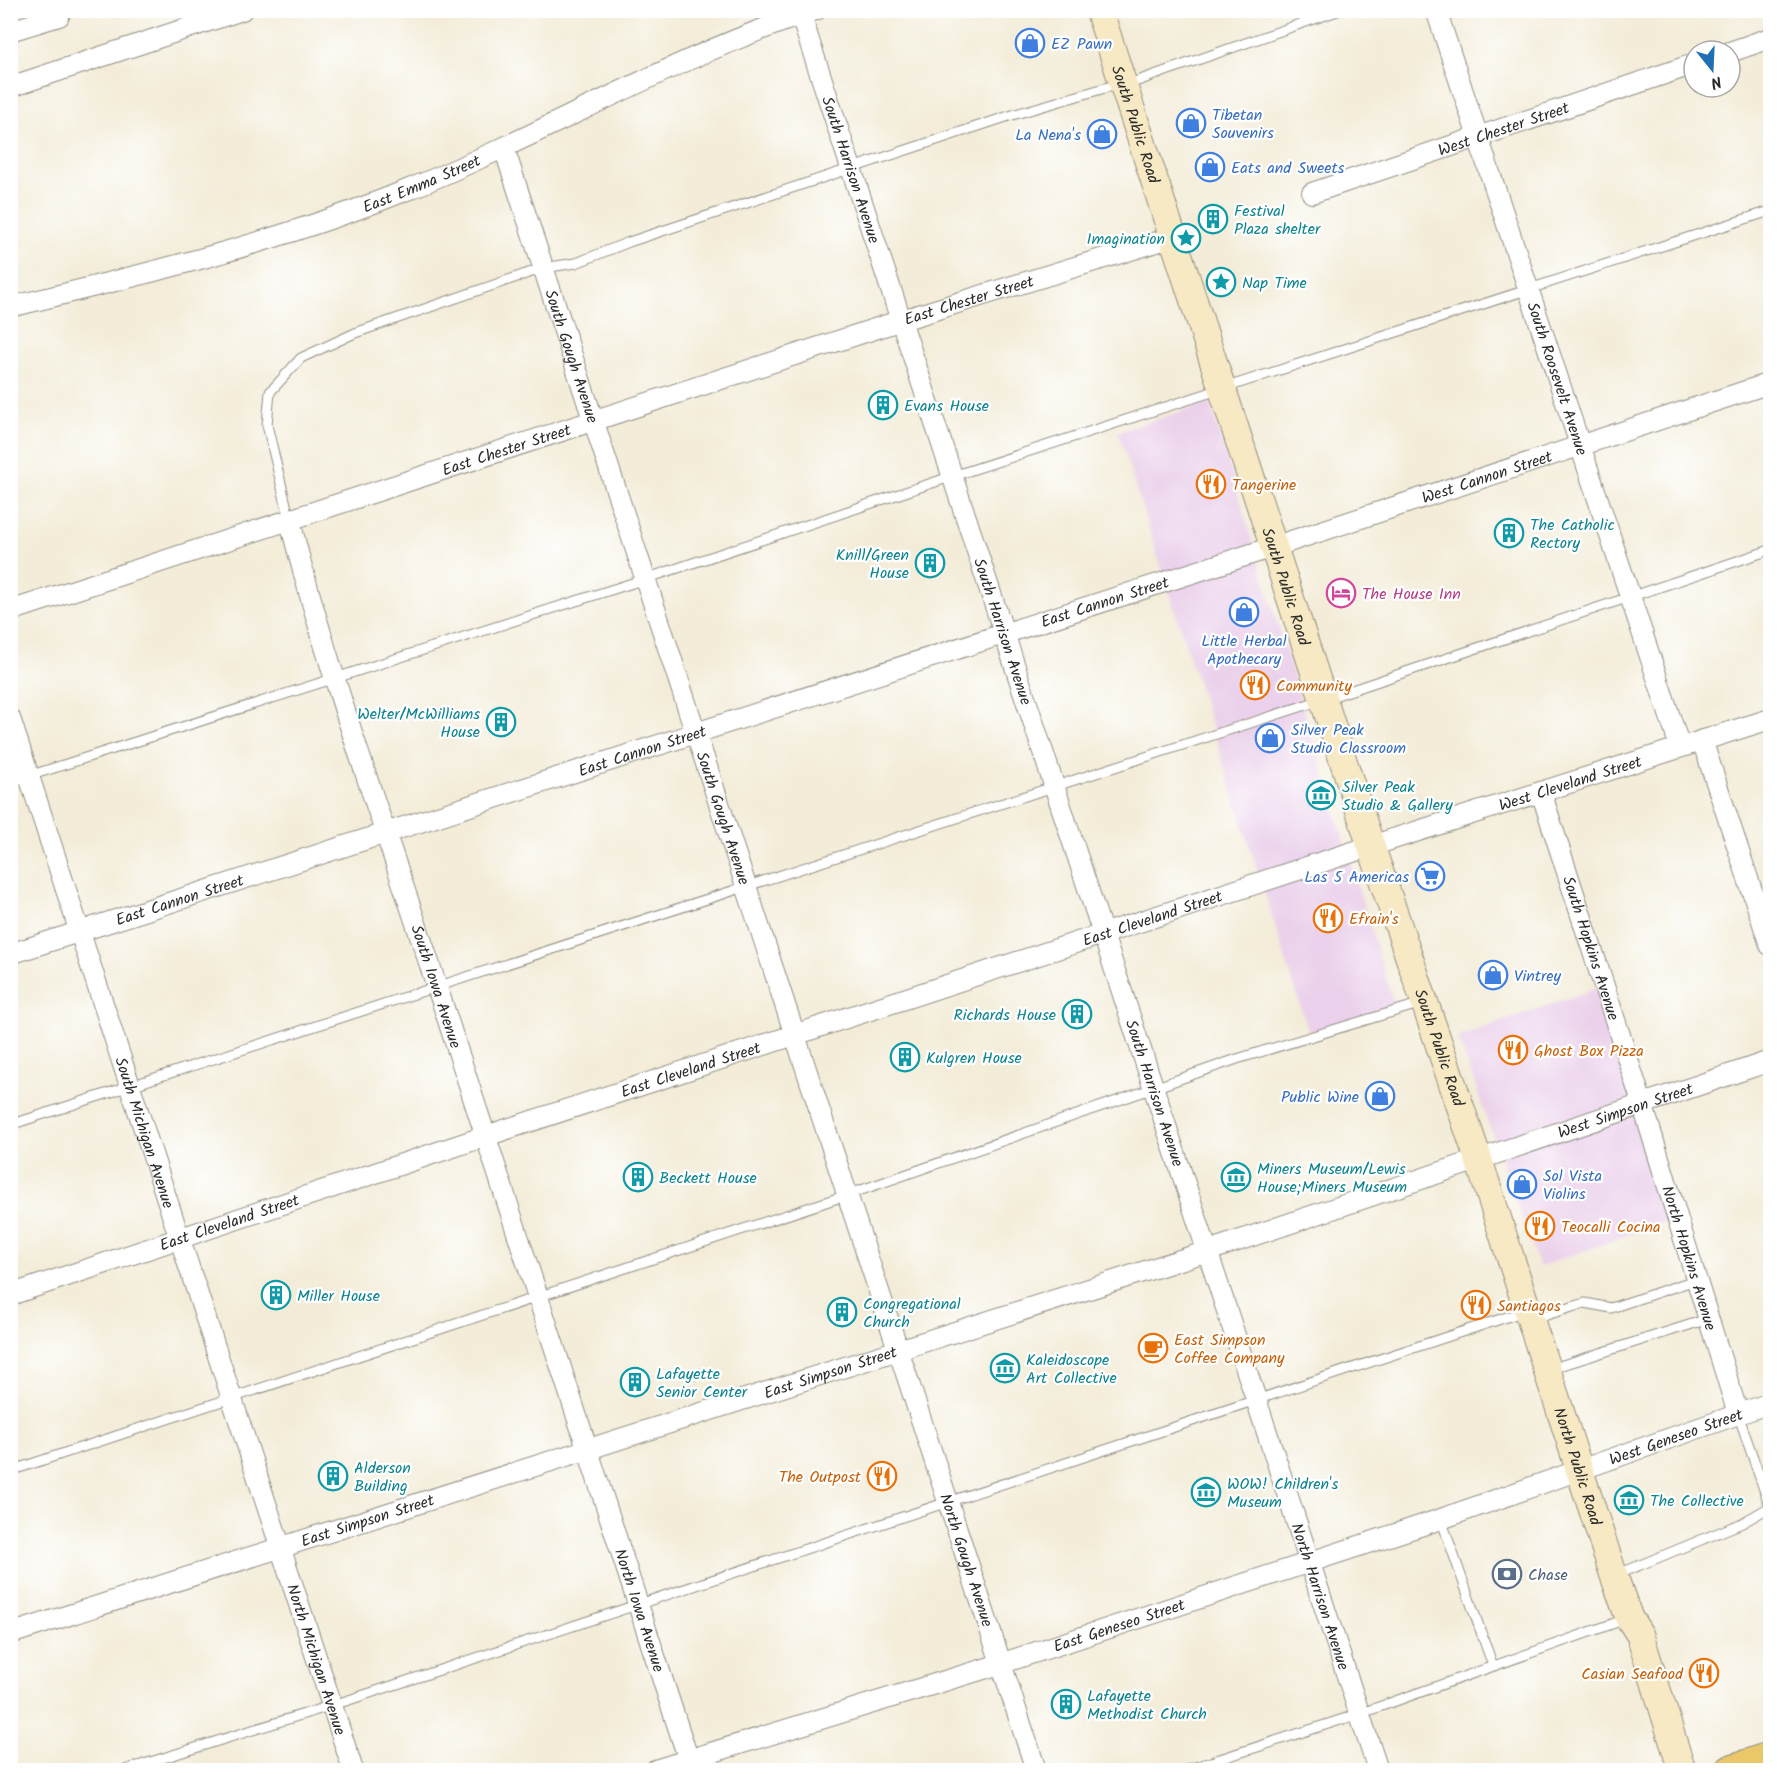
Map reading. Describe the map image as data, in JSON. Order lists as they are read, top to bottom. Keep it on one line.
{"streets":{"street":["South Public Road","West Chester Street","South Harrison Avenue","East Emma Street","East Chester Street","South Gough Avenue","South Roosevelt Avenue","West Cannon Street","East Cannon Street","West Cleveland Street","East Cleveland Street","South Hopkins Avenue","South Iowa Avenue","West Simpson Street","South Michigan Avenue","North Hopkins Avenue","East Simpson Street","West Geneseo Street","North Public Road","North Gough Avenue","North Harrison Avenue","North Iowa Avenue","East Geneseo Street","North Michigan Avenue"]},"crossings":[["South Public Road","East Chester Street"],["South Public Road","West Cannon Street"],["South Public Road","East Cannon Street"],["South Public Road","West Cleveland Street"],["South Public Road","East Cleveland Street"],["South Public Road","West Simpson Street"],["South Public Road","East Simpson Street"],["South Public Road","North Public Road"],["West Chester Street","South Roosevelt Avenue"],["South Harrison Avenue","East Emma Street"],["South Harrison Avenue","East Chester Street"],["South Harrison Avenue","East Cannon Street"],["South Harrison Avenue","East Cleveland Street"],["South Harrison Avenue","East Simpson Street"],["South Harrison Avenue","North Harrison Avenue"],["East Emma Street","South Gough Avenue"],["East Chester Street","South Gough Avenue"],["East Chester Street","South Iowa Avenue"],["South Gough Avenue","East Cannon Street"],["South Gough Avenue","East Cleveland Street"],["South Gough Avenue","East Simpson Street"],["South Gough Avenue","North Gough Avenue"],["South Roosevelt Avenue","West Cannon Street"],["South Roosevelt Avenue","West Cleveland Street"],["West Cannon Street","East Cannon Street"],["East Cannon Street","South Iowa Avenue"],["East Cannon Street","South Michigan Avenue"],["West Cleveland Street","East Cleveland Street"],["West Cleveland Street","South Hopkins Avenue"],["East Cleveland Street","South Iowa Avenue"],["East Cleveland Street","South Michigan Avenue"],["South Hopkins Avenue","West Simpson Street"],["South Hopkins Avenue","North Hopkins Avenue"],["South Iowa Avenue","East Simpson Street"],["South Iowa Avenue","North Iowa Avenue"],["West Simpson Street","North Hopkins Avenue"],["West Simpson Street","East Simpson Street"],["West Simpson Street","North Public Road"],["South Michigan Avenue","East Simpson Street"],["South Michigan Avenue","North Michigan Avenue"],["North Hopkins Avenue","West Geneseo Street"],["East Simpson Street","North Public Road"],["East Simpson Street","North Gough Avenue"],["East Simpson Street","North Harrison Avenue"],["East Simpson Street","North Iowa Avenue"],["East Simpson Street","North Michigan Avenue"],["West Geneseo Street","North Public Road"],["West Geneseo Street","East Geneseo Street"],["North Public Road","East Geneseo Street"],["North Gough Avenue","East Geneseo Street"],["North Harrison Avenue","East Geneseo Street"],["North Iowa Avenue","East Geneseo Street"]],"places":{"shop":["EZ Pawn","Tibetan Souvenirs","La Nena's","Eats and Sweets","Little Herbal Apothecary","Silver Peak Studio Classroom","Vintrey","Public Wine","Sol Vista Violins"],"building":["Festival Plaza shelter","Evans House","The Catholic Rectory","Knill/Green House","Welter/McWilliams House","Richards House","Kulgren House","Beckett House","Miller House","Congregational Church","Lafayette Senior Center","Alderson Building","Lafayette Methodist Church"],"place":["Imagination","Nap Time"],"restaurant":["Tangerine","Community","Efrain's","Ghost Box Pizza","Teocalli Cocina","Santiagos","The Outpost","Casian Seafood"],"hotel":["The House Inn"],"museum":["Silver Peak Studio & Gallery","Miners Museum/Lewis House;Miners Museum","Kaleidoscope Art Collective","WOW! Children's Museum","The Collective"],"supermarket":["Las 5 Americas"],"cafe":["East Simpson Coffee Company"],"bank":["Chase"]},"north":"bottom"}
